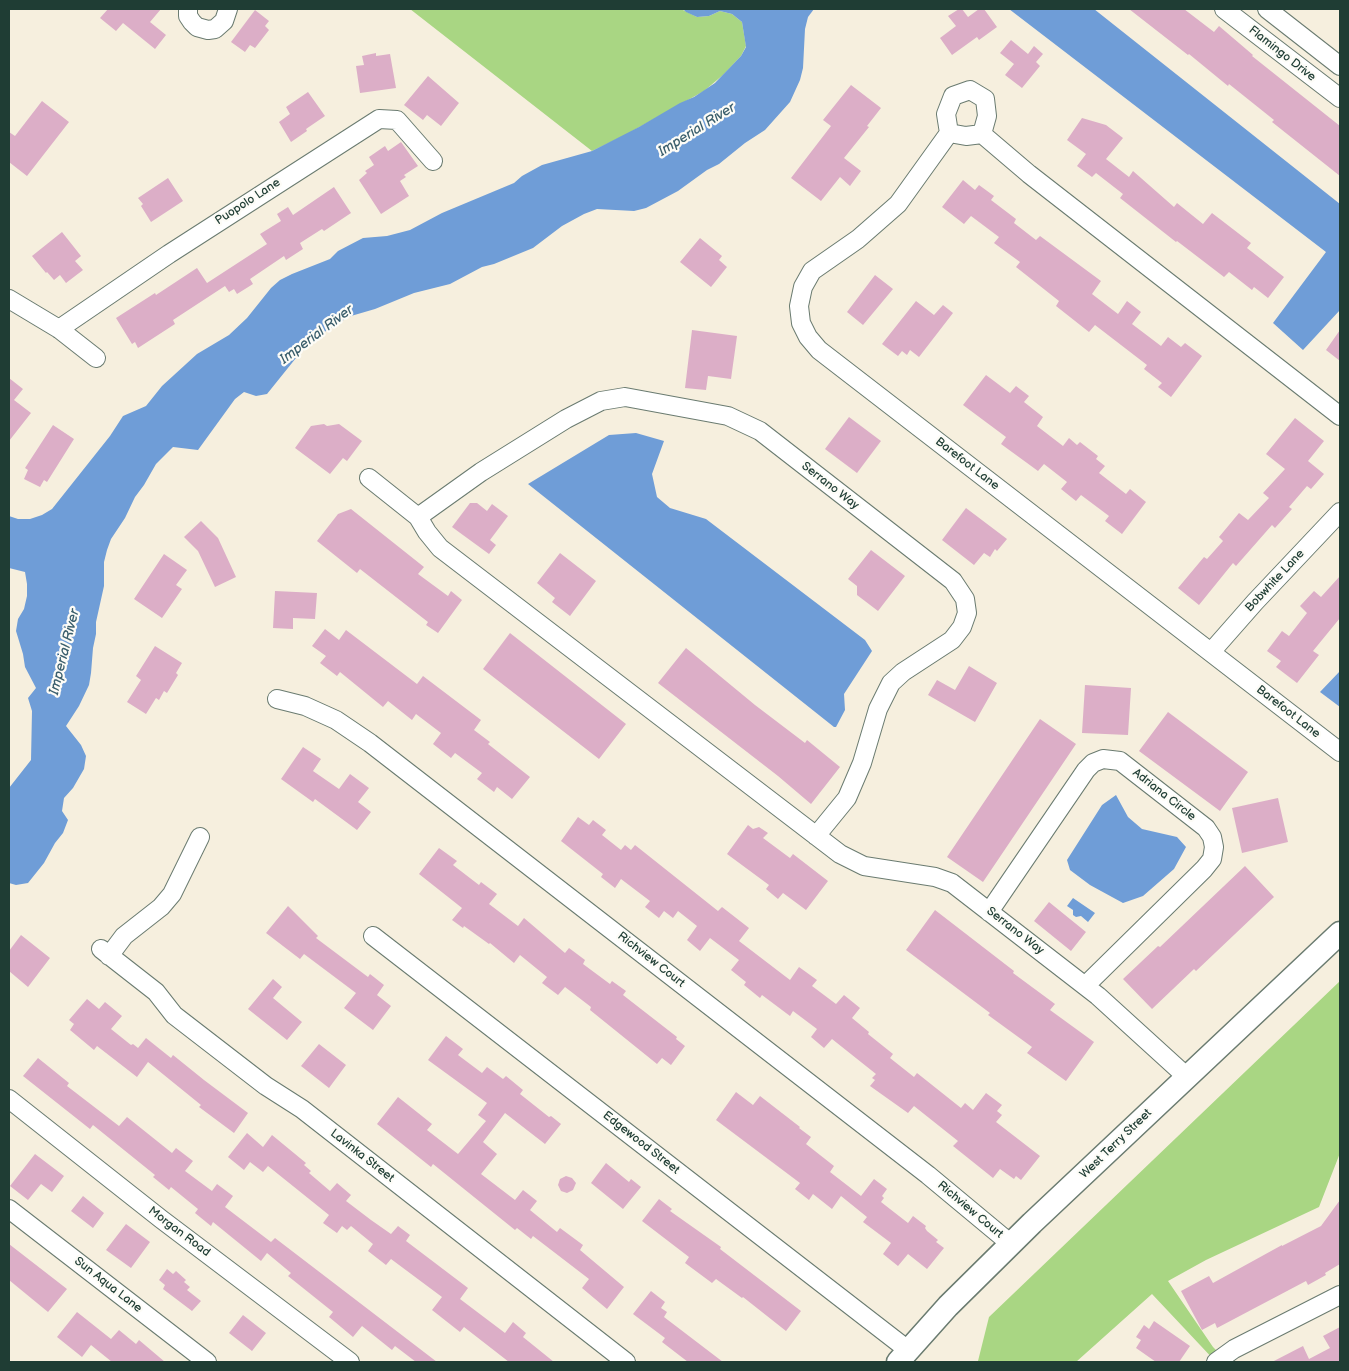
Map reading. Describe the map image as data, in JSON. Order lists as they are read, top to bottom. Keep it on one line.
{"streets":{"street":["Flamingo Drive","Puopolo Lane","Barefoot Lane","Serrano Way","Bobwhite Lane","Adriana Circle","Richview Court","Edgewood Street","West Terry Street","Lavinka Street","Morgan Road","Sun Aqua Lane"]},"crossings":[["Barefoot Lane","Bobwhite Lane"],["Serrano Way","Adriana Circle"],["Serrano Way","West Terry Street"],["Richview Court","West Terry Street"],["Edgewood Street","West Terry Street"]],"water":["Imperial River"]}
